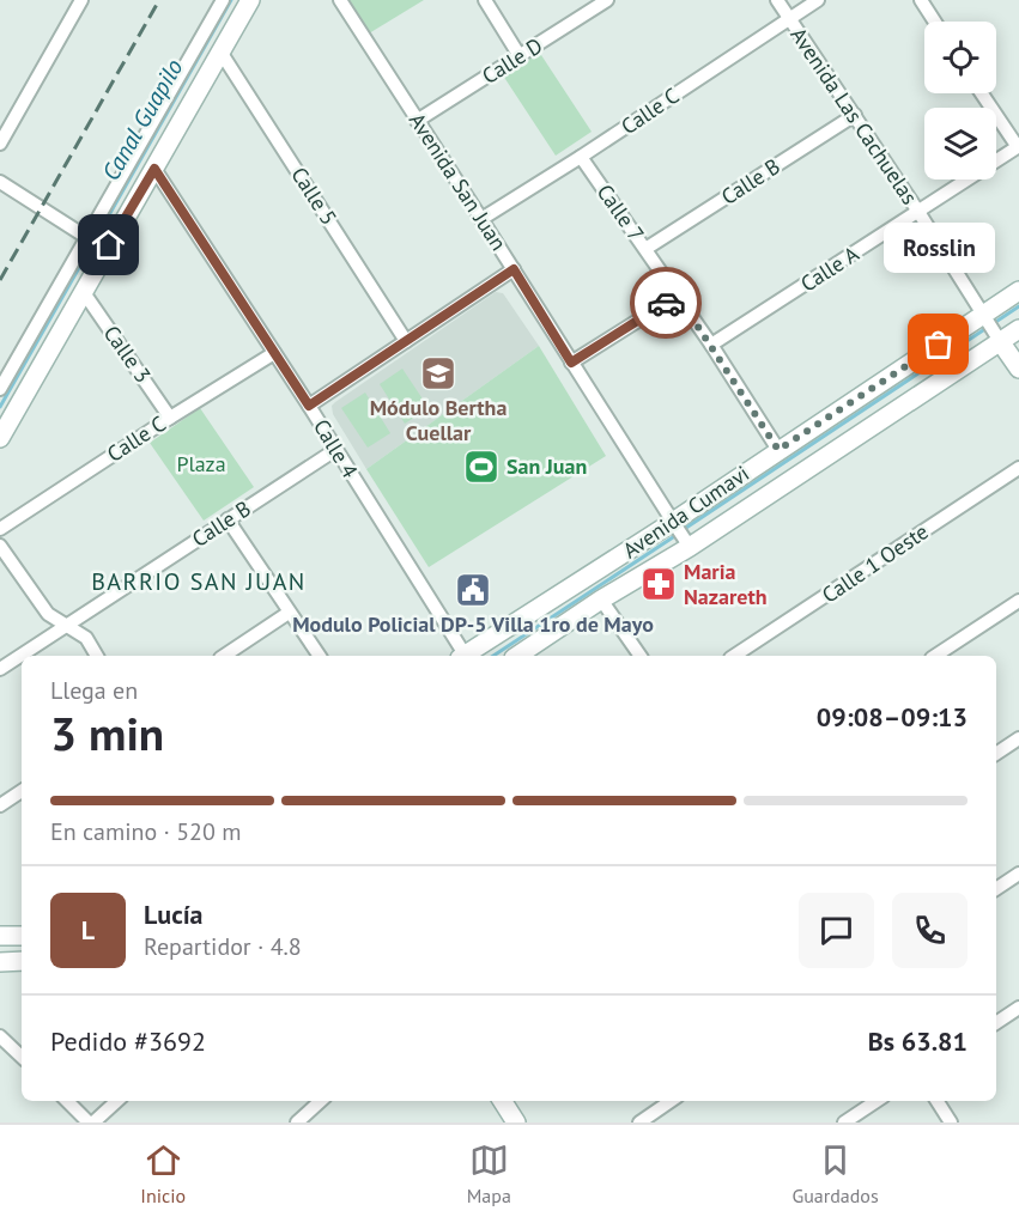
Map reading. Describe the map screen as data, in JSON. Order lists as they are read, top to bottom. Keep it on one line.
{"streets":{"main road":["Avenida Cumavi"],"street":["Calle D","Calle C","Avenida Las Cachuelas","Avenida San Juan","Calle B","Calle 5","Calle 7","Calle A","Calle 3","Calle 4","Calle 1 Oeste"]},"crossings":[["Calle D","Avenida San Juan"],["Calle C","Avenida Las Cachuelas"],["Calle C","Avenida San Juan"],["Calle C","Calle 7"],["Calle C","Calle 3"],["Calle C","Calle 4"],["Avenida Las Cachuelas","Calle B"],["Avenida Las Cachuelas","Calle A"],["Avenida Las Cachuelas","Avenida Cumavi"],["Avenida San Juan","Avenida Cumavi"],["Calle B","Calle 7"],["Calle B","Calle 4"],["Calle 7","Calle A"],["Calle 7","Avenida Cumavi"]],"districts":["BARRIO SAN JUAN"],"water":["Canal Guapilo"],"parks":["Plaza"],"places":{"other":["Rosslin"],"school or university":["Módulo Bertha Cuellar"],"sports":["San Juan"],"pharmacy":["Maria Nazareth"],"public building":["Modulo Policial DP-5 Villa 1ro de Mayo"]},"page":{"bubble":"Rosslin","heading":["3 min","Llega en","09:08–09:13"],"panel":["Lucía","Repartidor · 4.8","Pedido #3692","Bs 63.81"],"bar":"En camino · 520 m","round":"L","tabs":["Inicio","Mapa","Guardados"]}}
